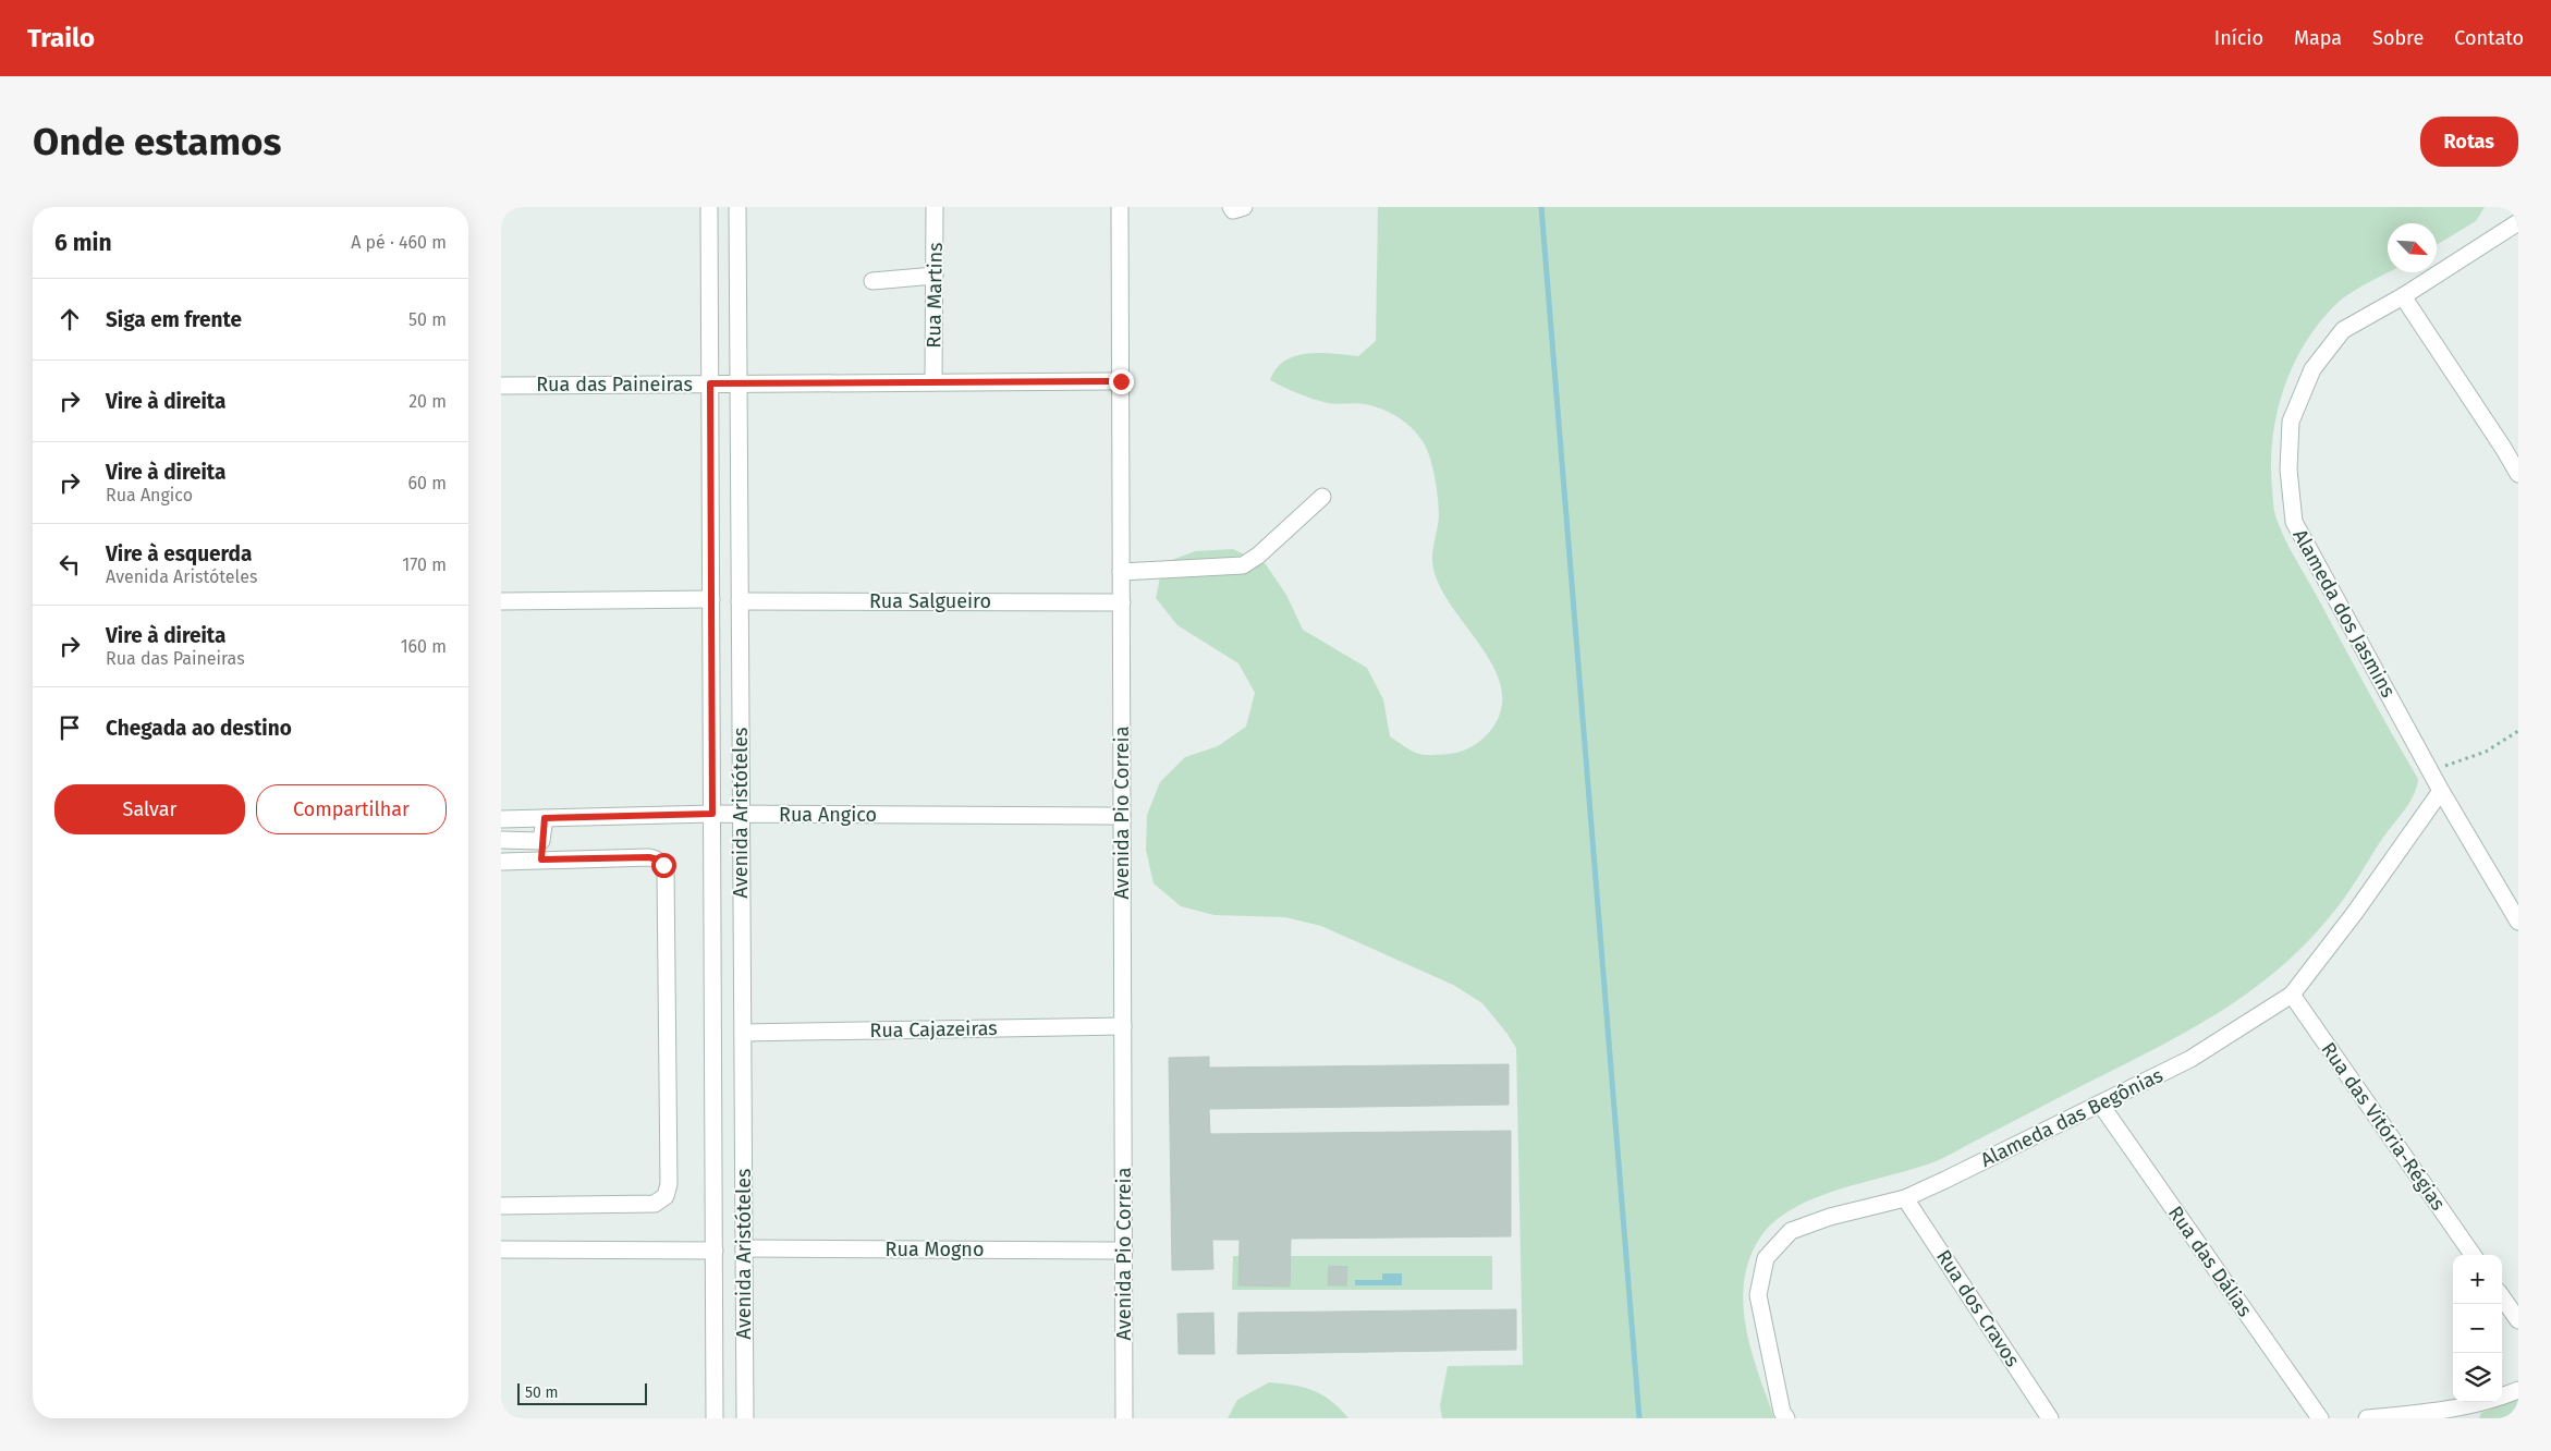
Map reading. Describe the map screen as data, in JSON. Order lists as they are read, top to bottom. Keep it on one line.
{"streets":{"street":["Rua Martins","Rua das Paineiras","Rua Salgueiro","Alameda dos Jasmins","Avenida Aristóteles","Avenida Pio Correia","Rua Angico","Rua Cajazeiras","Alameda das Begônias","Rua das Vitória-Régias","Rua Mogno","Rua das Dálias","Rua dos Cravos"]},"crossings":[["Rua Martins","Rua das Paineiras"],["Rua das Paineiras","Avenida Aristóteles"],["Rua das Paineiras","Avenida Pio Correia"],["Rua Salgueiro","Avenida Aristóteles"],["Rua Salgueiro","Avenida Pio Correia"],["Alameda dos Jasmins","Alameda das Begônias"],["Avenida Aristóteles","Rua Angico"],["Avenida Aristóteles","Rua Cajazeiras"],["Avenida Aristóteles","Rua Mogno"],["Avenida Pio Correia","Rua Angico"],["Avenida Pio Correia","Rua Cajazeiras"],["Avenida Pio Correia","Rua Mogno"],["Alameda das Begônias","Rua das Vitória-Régias"],["Alameda das Begônias","Rua das Dálias"],["Alameda das Begônias","Rua dos Cravos"]],"scale_bar":"50 m","north":"bottom right","page":{"header":"Trailo","nav":["Início","Mapa","Sobre","Contato"],"buttons":["Rotas",["Salvar","Compartilhar"]],"title":"Onde estamos","heading":["6 min","A pé · 460 m"],"list":[["Siga em frente","50 m"],["Vire à direita","20 m"],["Vire à direita","Rua Angico","60 m"],["Vire à esquerda","Avenida Aristóteles","170 m"],["Vire à direita","Rua das Paineiras","160 m"],"Chegada ao destino"],"map_buttons":["+","−"],"scale":"50 m"}}
